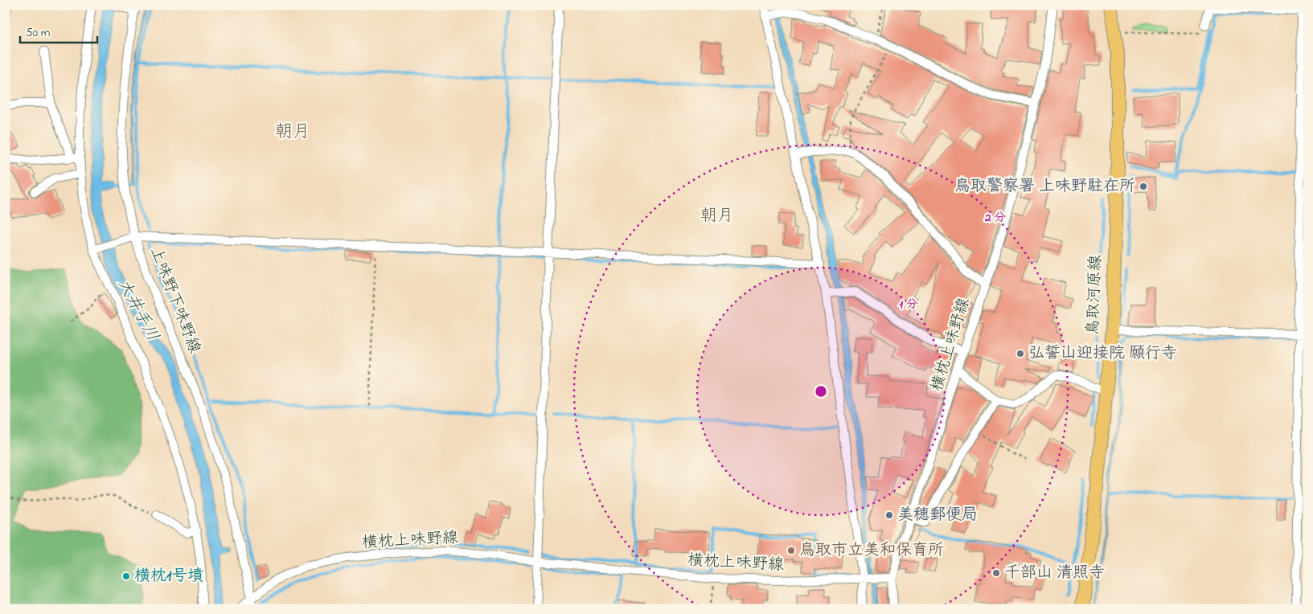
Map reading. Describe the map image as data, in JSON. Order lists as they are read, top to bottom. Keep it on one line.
{"streets":{"main road":["鳥取河原線"],"street":["上味野下味野線","横枕上味野線"]},"crossings":[["上味野下味野線","横枕上味野線"]],"districts":["朝月","朝月"],"water":["大井手川"],"places":["鳥取警察署 上味野駐在所","弘誓山迎接院 願行寺","美穂郵便局","鳥取市立美和保育所","千部山 清照寺","横枕1号墳"],"scale_bar":"50 m","rings":["2 分","1 分"]}
